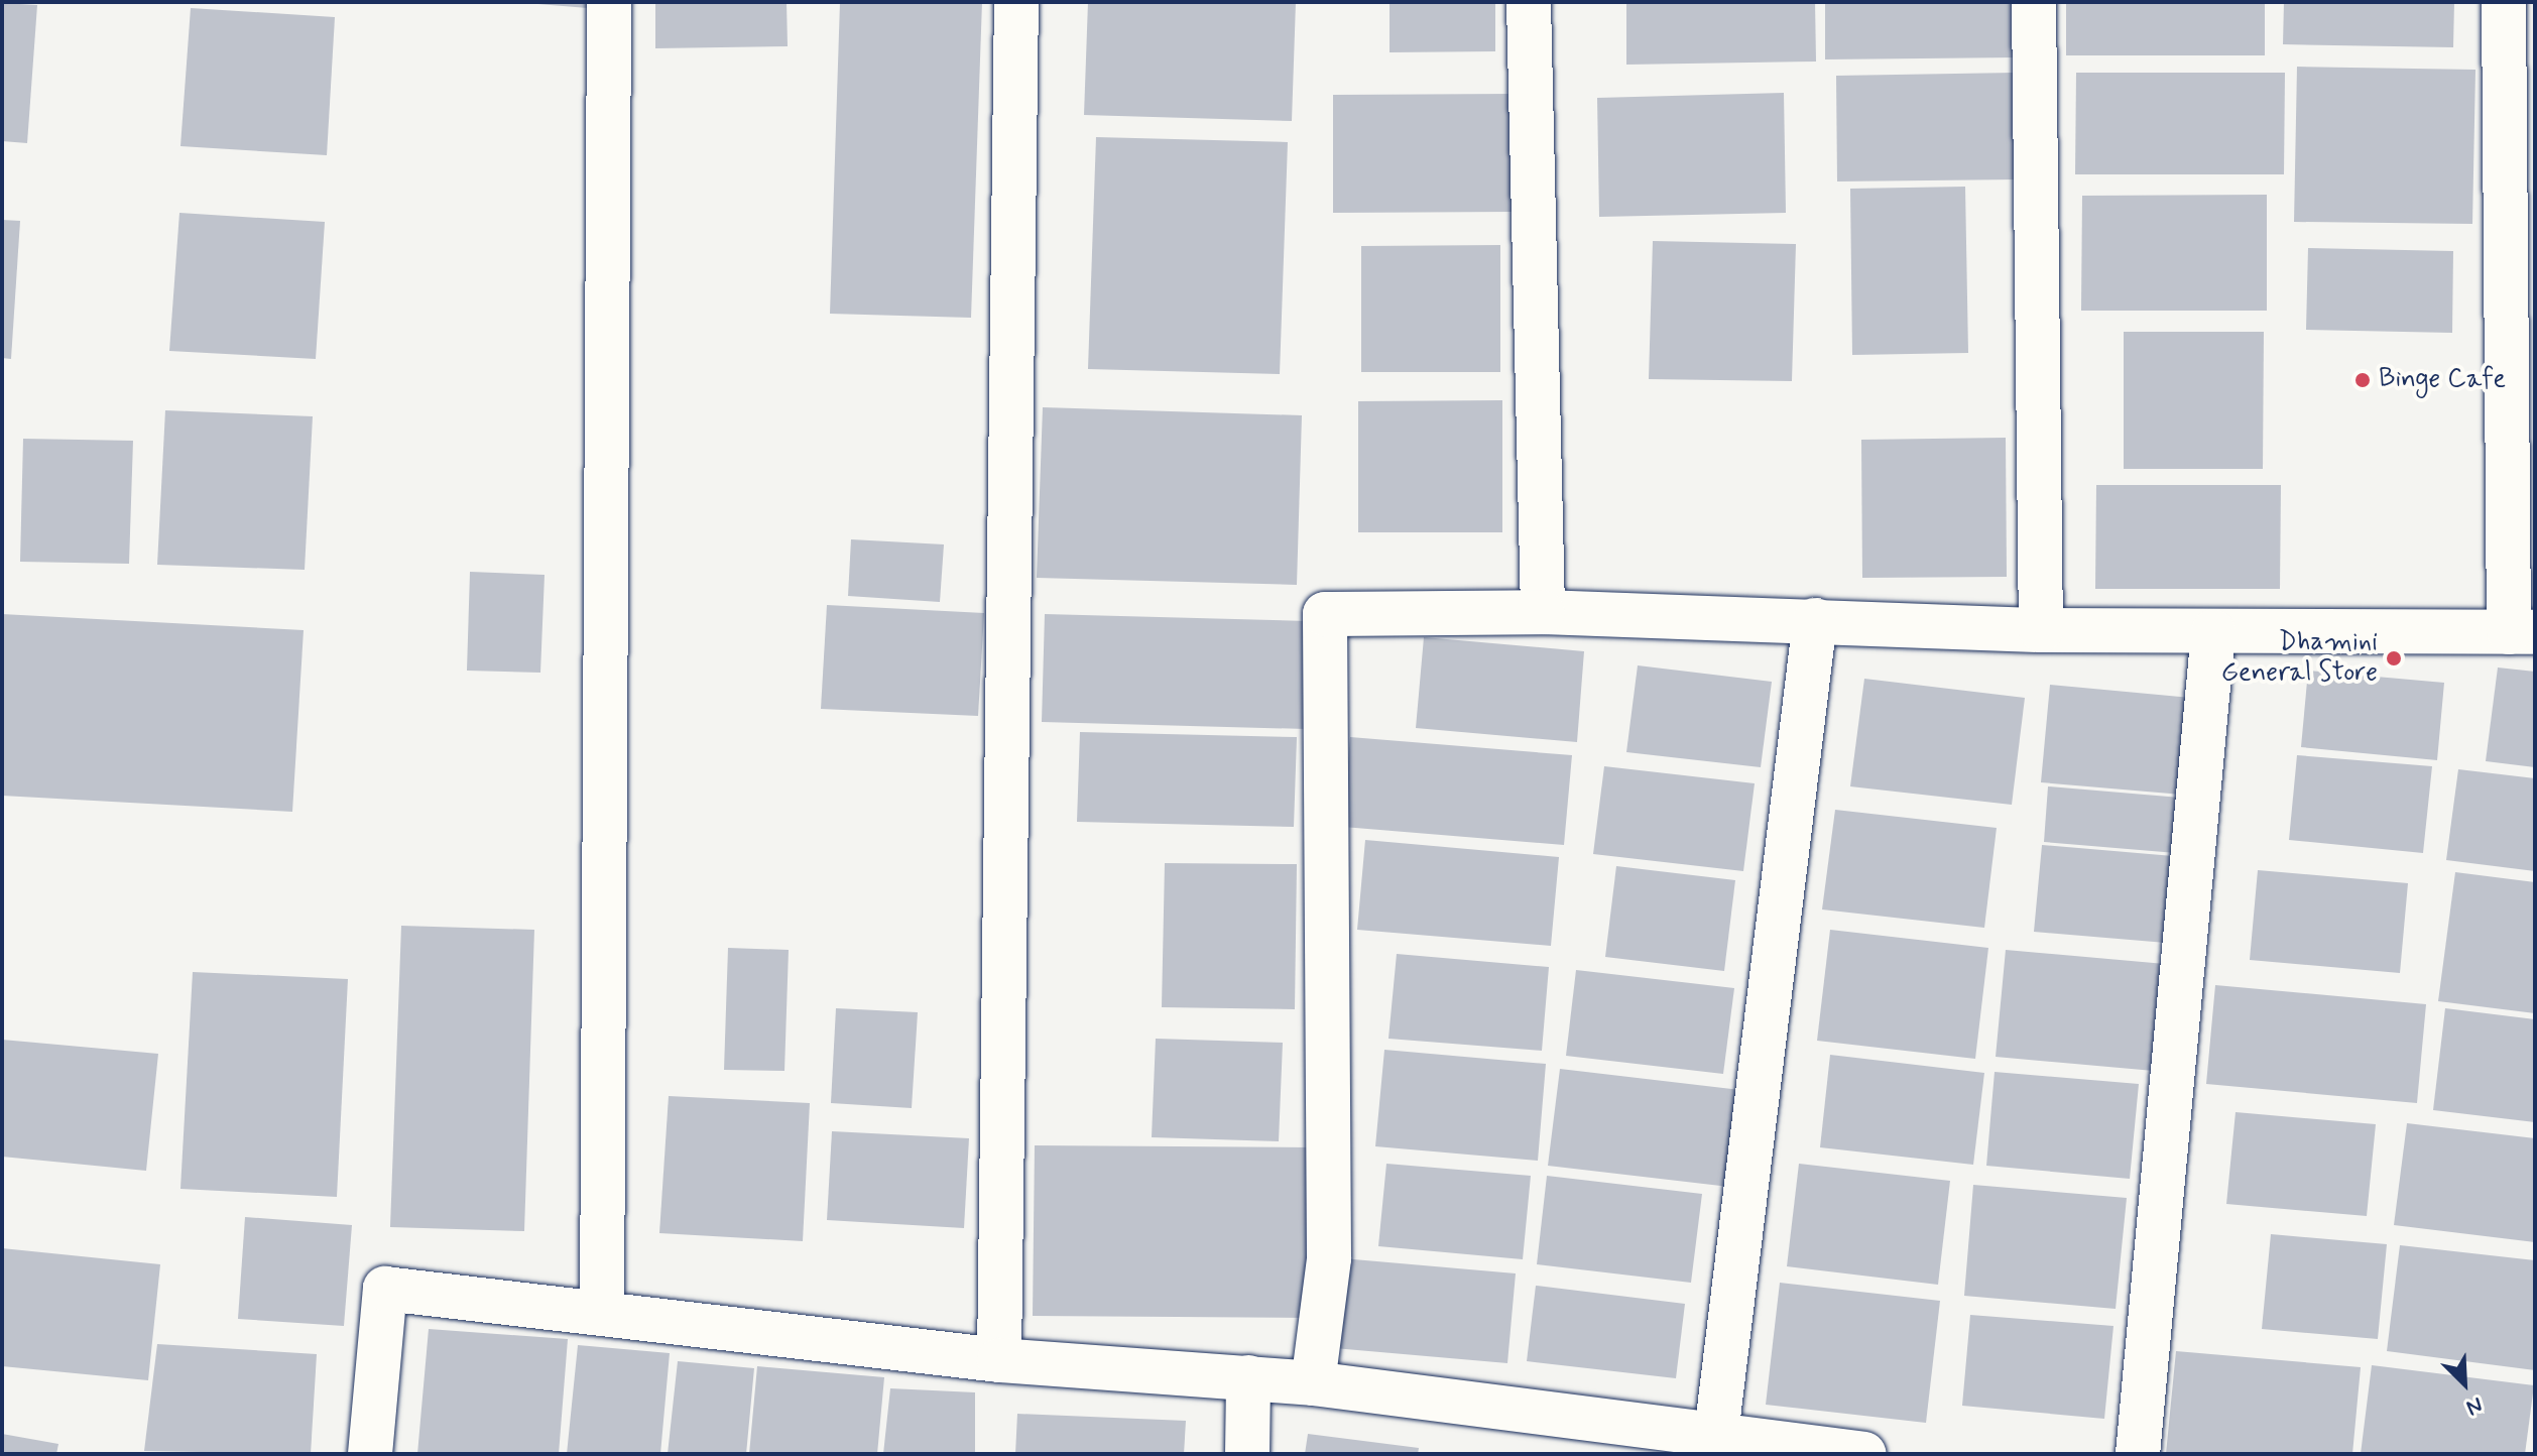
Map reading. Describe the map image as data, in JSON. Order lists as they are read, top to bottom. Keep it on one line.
{"places":["Binge Cafe","Dhamini General Store"],"north":"bottom right"}
